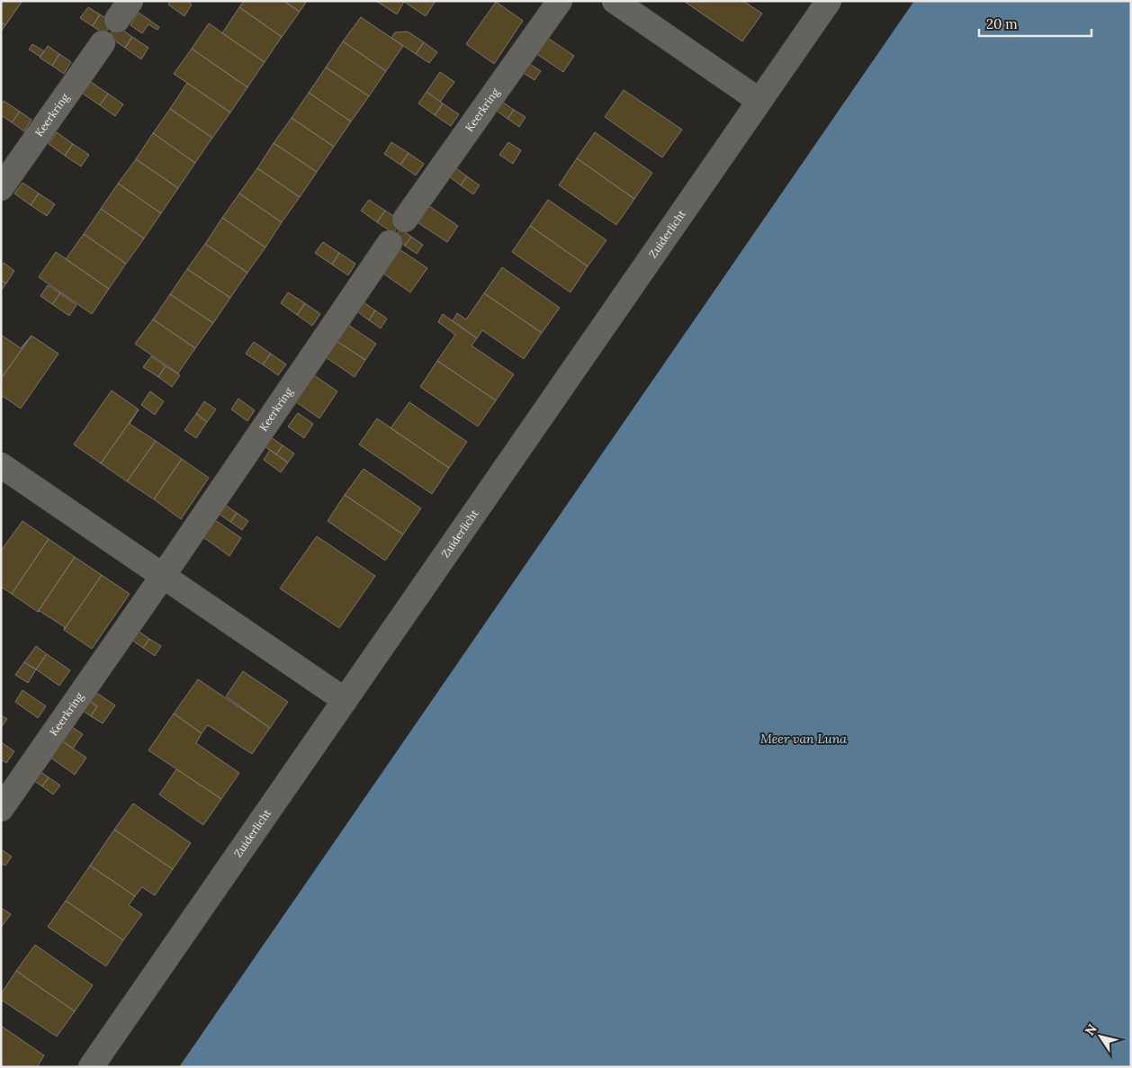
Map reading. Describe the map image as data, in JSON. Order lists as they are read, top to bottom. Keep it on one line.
{"streets":{"street":["Keerkring","Zuiderlicht"]},"water":["Meer van Luna"],"scale_bar":"20 m","north":"top left"}
